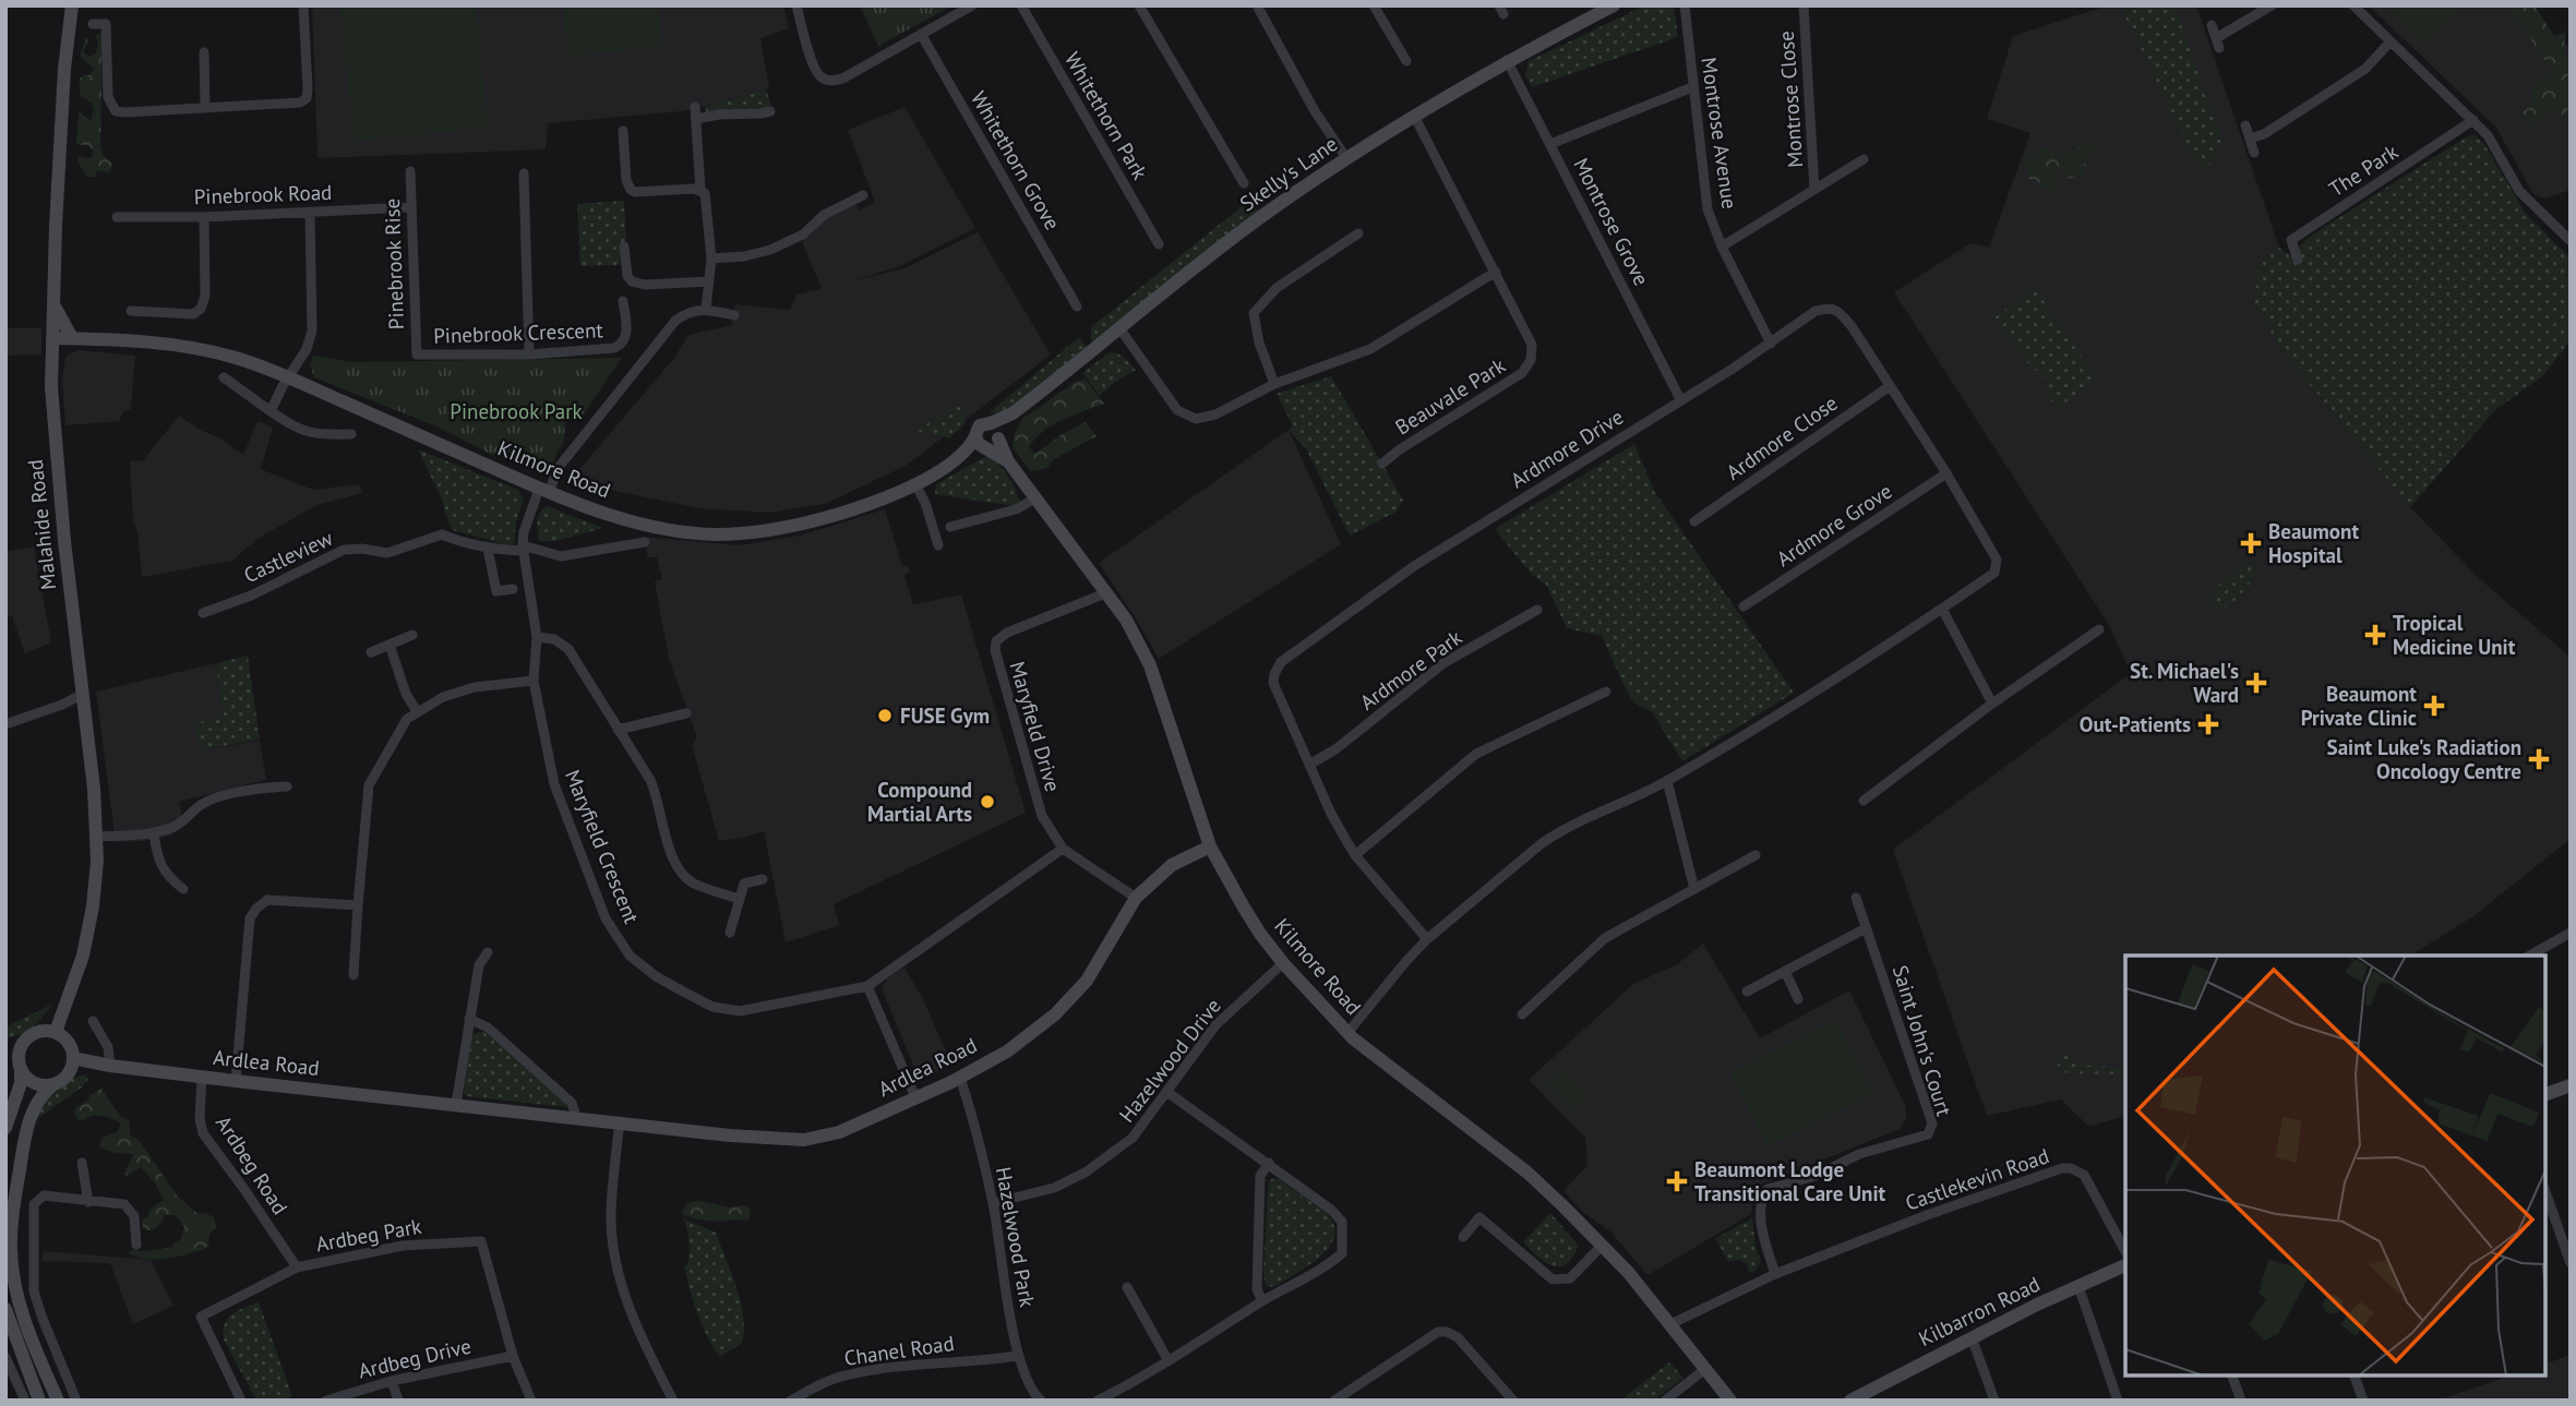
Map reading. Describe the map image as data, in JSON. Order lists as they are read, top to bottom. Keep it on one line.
{"streets":{"street":["Montrose Close","Whitethorn Park","Montrose Avenue","Whitethorn Grove","The Park","Skelly's Lane","Pinebrook Road","Montrose Grove","Pinebrook Rise","Pinebrook Crescent","Beauvale Park","Ardmore Close","Ardmore Drive","Kilmore Road","Malahide Road","Ardmore Grove","Castleview","Ardmore Park","Maryfield Drive","Maryfield Crescent","Saint John's Court","Hazelwood Drive","Ardlea Road","Ardbeg Road","Castlekevin Road","Ardbeg Park","Hazelwood Park","Kilbarron Road","Chanel Road","Ardbeg Drive"]},"crossings":[["Montrose Avenue","Ardmore Drive"],["Skelly's Lane","Montrose Grove"],["Skelly's Lane","Beauvale Park"],["Skelly's Lane","Kilmore Road"],["Pinebrook Road","Pinebrook Rise"],["Montrose Grove","Ardmore Drive"],["Pinebrook Rise","Pinebrook Crescent"],["Ardmore Close","Ardmore Drive"],["Ardmore Drive","Kilmore Road"],["Ardmore Drive","Ardmore Grove"],["Ardmore Drive","Ardmore Park"],["Kilmore Road","Malahide Road"],["Kilmore Road","Maryfield Drive"],["Kilmore Road","Maryfield Crescent"],["Kilmore Road","Hazelwood Drive"],["Kilmore Road","Ardlea Road"],["Kilmore Road","Castlekevin Road"],["Malahide Road","Ardlea Road"],["Castleview","Maryfield Crescent"],["Maryfield Drive","Maryfield Crescent"],["Maryfield Drive","Ardlea Road"],["Saint John's Court","Castlekevin Road"],["Hazelwood Drive","Hazelwood Park"],["Ardlea Road","Ardbeg Road"],["Ardlea Road","Hazelwood Park"],["Ardbeg Road","Ardbeg Park"],["Ardbeg Park","Ardbeg Drive"],["Hazelwood Park","Chanel Road"]],"parks":["Pinebrook Park"],"places":{"health":["Beaumont Hospital","Tropical Medicine Unit","St. Michael's Ward","Beaumont Private Clinic","Out-Patients","Saint Luke's Radiation Oncology Centre","Beaumont Lodge Transitional Care Unit"],"other":["FUSE Gym","Compound Martial Arts"]}}
